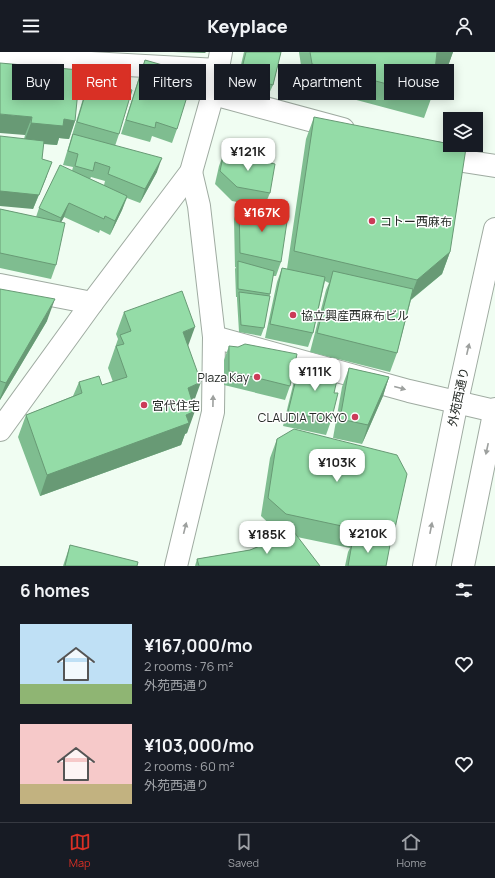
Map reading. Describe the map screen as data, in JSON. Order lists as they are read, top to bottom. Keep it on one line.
{"streets":{"street":["外苑西通り"]},"places":["コトー西麻布","協立興産西麻布ビル","Plaza Kay","宮代住宅","CLAUDIA TOKYO"],"page":{"header":"Keyplace","chip":["Buy","Rent","Filters","New","Apartment","House"],"price":["¥121K","¥167K","¥111K","¥103K","¥210K","¥185K"],"heading":"6 homes","list":[{"name":"¥167,000/mo","note":"2 rooms · 76 m² · 外苑西通り"},{"name":"¥103,000/mo","note":"2 rooms · 60 m² · 外苑西通り"}],"tabs":["Map","Saved","Home"]}}
